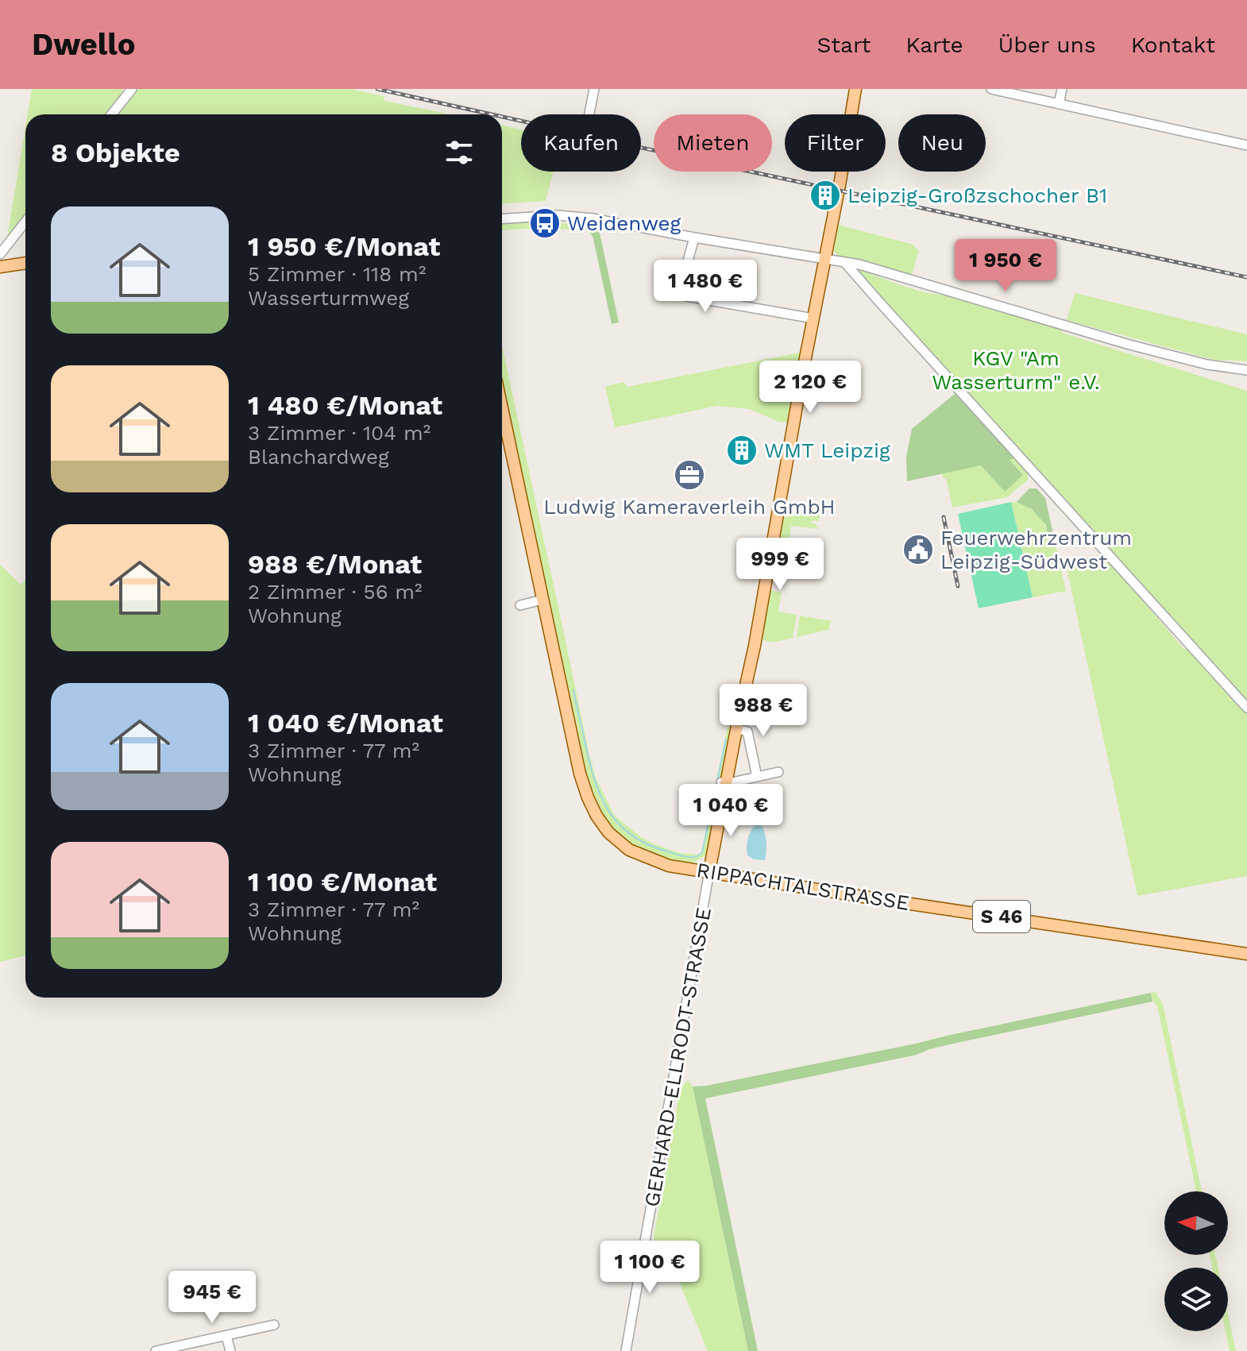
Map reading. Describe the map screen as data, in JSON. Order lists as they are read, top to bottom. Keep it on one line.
{"streets":{"main road":["RIPPACHTALSTRASSE","S 46","GERHARD-ELLRODT-STRASSE"]},"crossings":[["RIPPACHTALSTRASSE","GERHARD-ELLRODT-STRASSE"]],"parks":["KGV \"Am Wasserturm\" e.V."],"places":{"building":["Leipzig-Großzschocher B1","WMT Leipzig"],"bus stop":["Weidenweg"],"office":["Ludwig Kameraverleih GmbH"],"public building":["Feuerwehrzentrum Leipzig-Südwest"]},"north":"left","page":{"header":"Dwello","nav":["Start","Karte","Über uns","Kontakt"],"chip":["Kaufen","Mieten","Filter","Neu"],"heading":"8 Objekte","list":[{"name":"1 950 €/Monat","note":"5 Zimmer · 118 m² · Wasserturmweg"},{"name":"1 480 €/Monat","note":"3 Zimmer · 104 m² · Blanchardweg"},{"name":"988 €/Monat","note":"2 Zimmer · 56 m² · Wohnung"},{"name":"1 040 €/Monat","note":"3 Zimmer · 77 m² · Wohnung"},{"name":"1 100 €/Monat","note":"3 Zimmer · 77 m² · Wohnung"}],"price":["1 950 €","1 480 €","2 120 €","999 €","988 €","1 040 €","1 100 €","945 €"]}}
